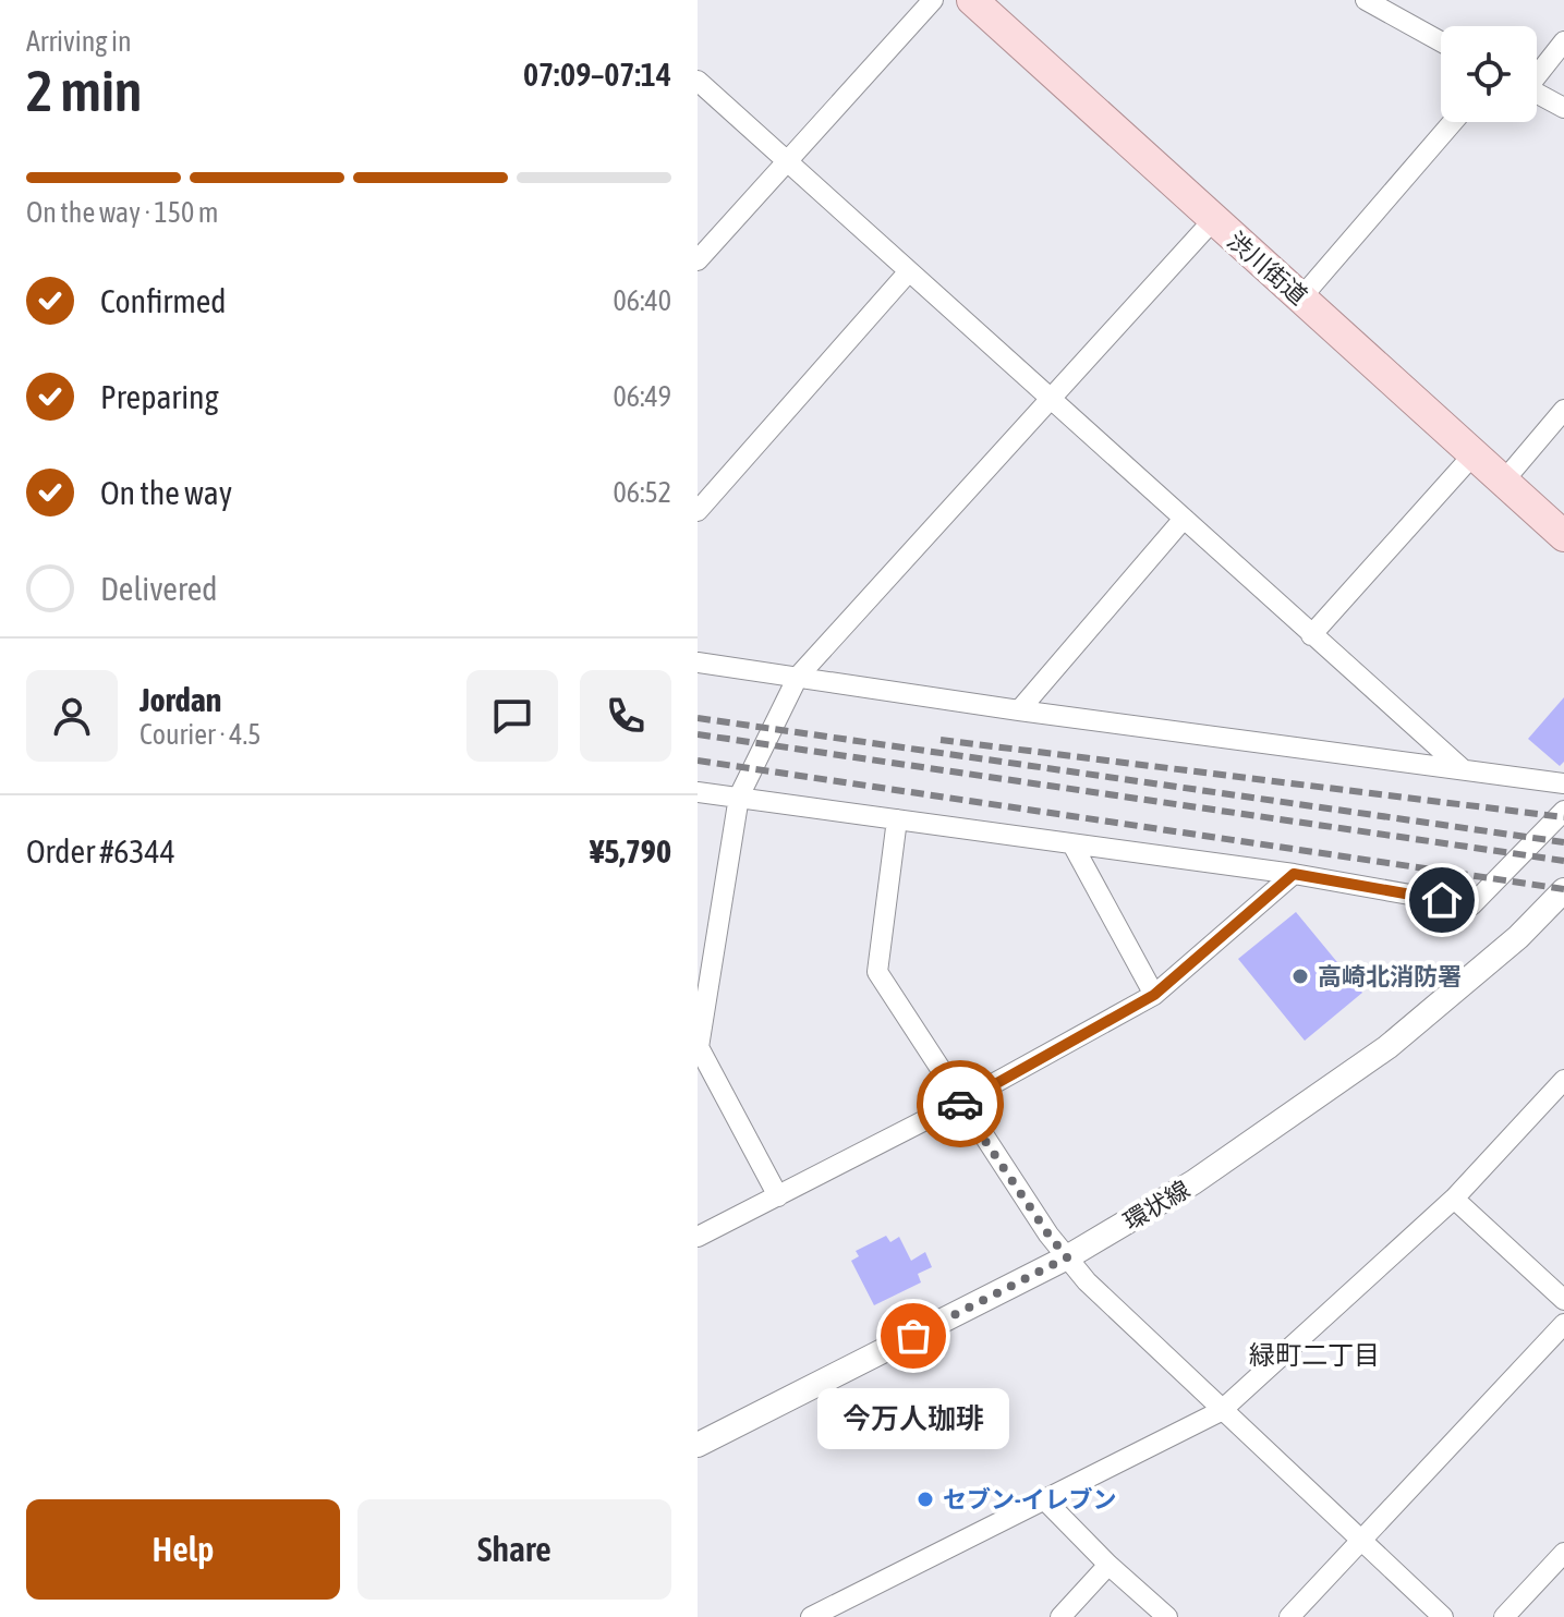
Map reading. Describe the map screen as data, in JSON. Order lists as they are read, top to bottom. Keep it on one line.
{"streets":{"main road":["渋川街道"],"street":["環状線"]},"districts":["緑町二丁目"],"places":["高崎北消防署","今万人珈琲","セブン-イレブン"],"page":{"heading":["2 min","Arriving in","07:09–07:14"],"panel":["Jordan","Courier · 4.5","Order #6344","¥5,790"],"bar":"On the way · 150 m","list":[["Confirmed","06:40"],["Preparing","06:49"],["On the way","06:52"],"Delivered"],"bubble":"今万人珈琲","buttons":["Help","Share"]}}
